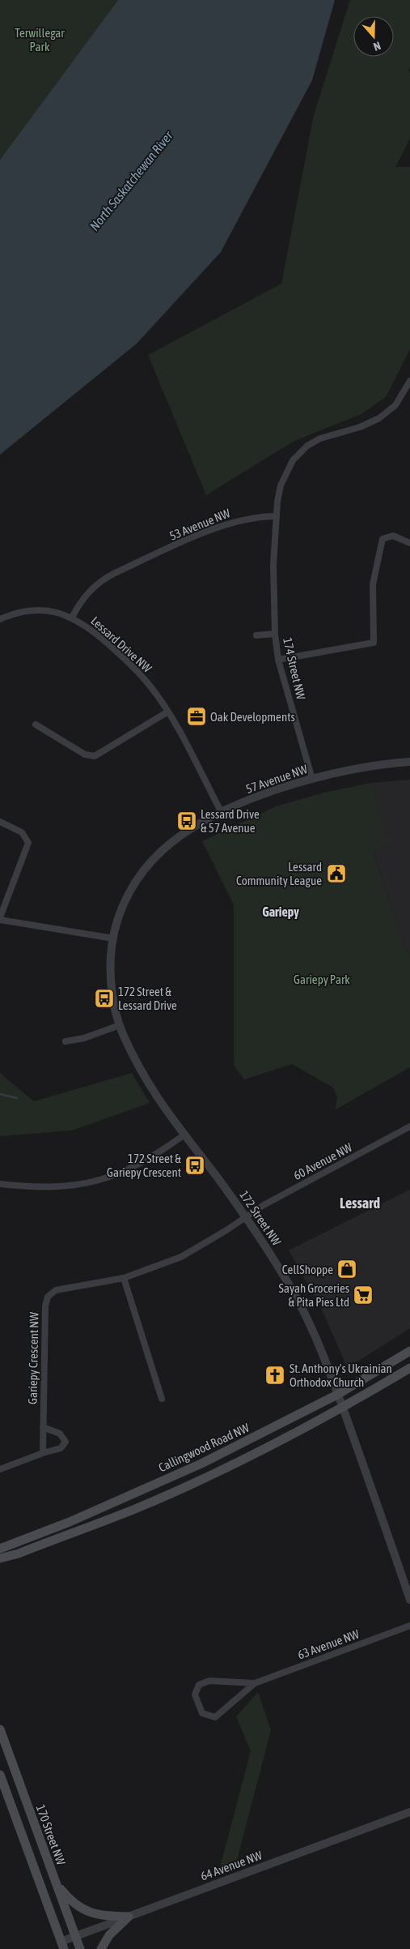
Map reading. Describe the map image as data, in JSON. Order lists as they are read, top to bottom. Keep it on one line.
{"streets":{"main road":["Callingwood Road NW","170 Street NW"],"street":["53 Avenue NW","Lessard Drive NW","174 Street NW","57 Avenue NW","60 Avenue NW","172 Street NW","Gariepy Crescent NW","63 Avenue NW","64 Avenue NW"]},"crossings":[["53 Avenue NW","Lessard Drive NW"],["53 Avenue NW","174 Street NW"],["Lessard Drive NW","57 Avenue NW"],["174 Street NW","57 Avenue NW"],["57 Avenue NW","172 Street NW"],["60 Avenue NW","172 Street NW"],["60 Avenue NW","Gariepy Crescent NW"],["172 Street NW","Gariepy Crescent NW"],["172 Street NW","Callingwood Road NW"],["170 Street NW","64 Avenue NW"]],"districts":["Gariepy","Lessard"],"water":["North Saskatchewan River"],"parks":["Terwillegar Park","Gariepy Park"],"places":{"office":["Oak Developments"],"bus stop":["Lessard Drive & 57 Avenue","172 Street & Lessard Drive","172 Street & Gariepy Crescent"],"public building":["Lessard Community League"],"shop":["CellShoppe"],"supermarket":["Sayah Groceries & Pita Pies Ltd"],"church":["St. Anthony's Ukrainian Orthodox Church"]},"north":"bottom"}
